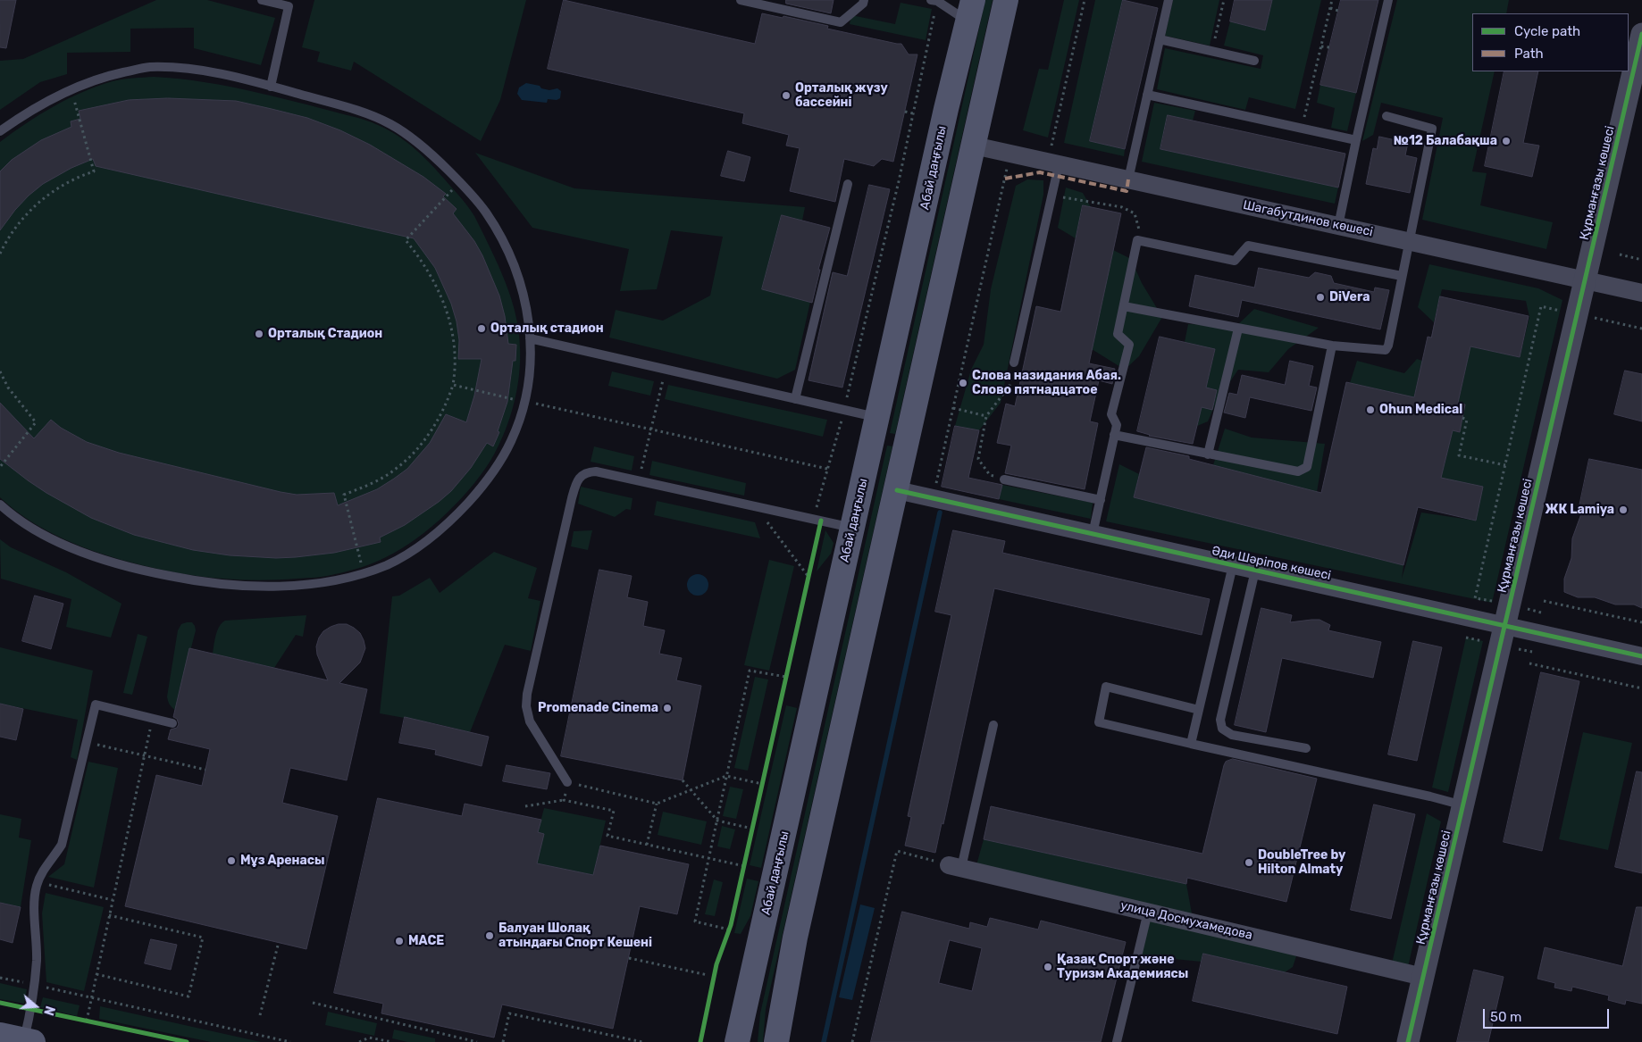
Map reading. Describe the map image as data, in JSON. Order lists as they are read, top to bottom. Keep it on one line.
{"streets":{"main road":["Абай даңғылы"],"street":["Құрманғазы көшесі","Шагабутдинов көшесі","Әди Шәріпов көшесі","улица Досмухамедова"]},"crossings":[["Құрманғазы көшесі","Шагабутдинов көшесі"],["Құрманғазы көшесі","Әди Шәріпов көшесі"],["Құрманғазы көшесі","улица Досмухамедова"]],"places":["Орталық жүзу бассейні","№12 Балабақша","DiVera","Орталық стадион","Орталық Стадион","Слова назидания Абая. Слово пятнадцатое","Ohun Medical","ЖК Lamiya","Promenade Cinema","Мұз Аренасы","DoubleTree by Hilton Almaty","Балуан Шолақ атындағы Спорт Кешені","MACE","Қазақ Спорт және Туризм Академиясы"],"legend":["Cycle path","Path"],"scale_bar":"50 m","north":"right"}
